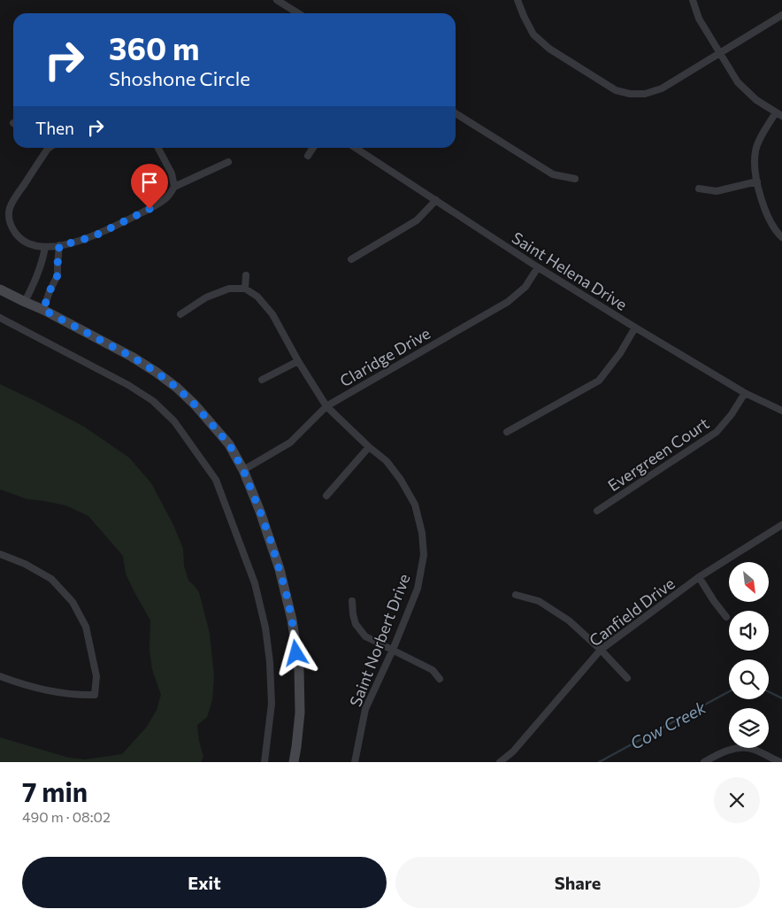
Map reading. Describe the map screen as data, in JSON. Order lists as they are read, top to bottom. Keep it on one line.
{"streets":{"street":["Saint Helena Drive","Claridge Drive","Evergreen Court","Canfield Drive","Saint Norbert Drive"]},"crossings":[["Saint Helena Drive","Claridge Drive"],["Saint Helena Drive","Evergreen Court"],["Claridge Drive","Saint Norbert Drive"]],"water":["Cow Creek"],"north":"bottom right","page":{"turn":["360 m","Shoshone Circle"],"then":"Then","heading":["7 min","490 m · 08:02"],"buttons":["Exit","Share"]}}
